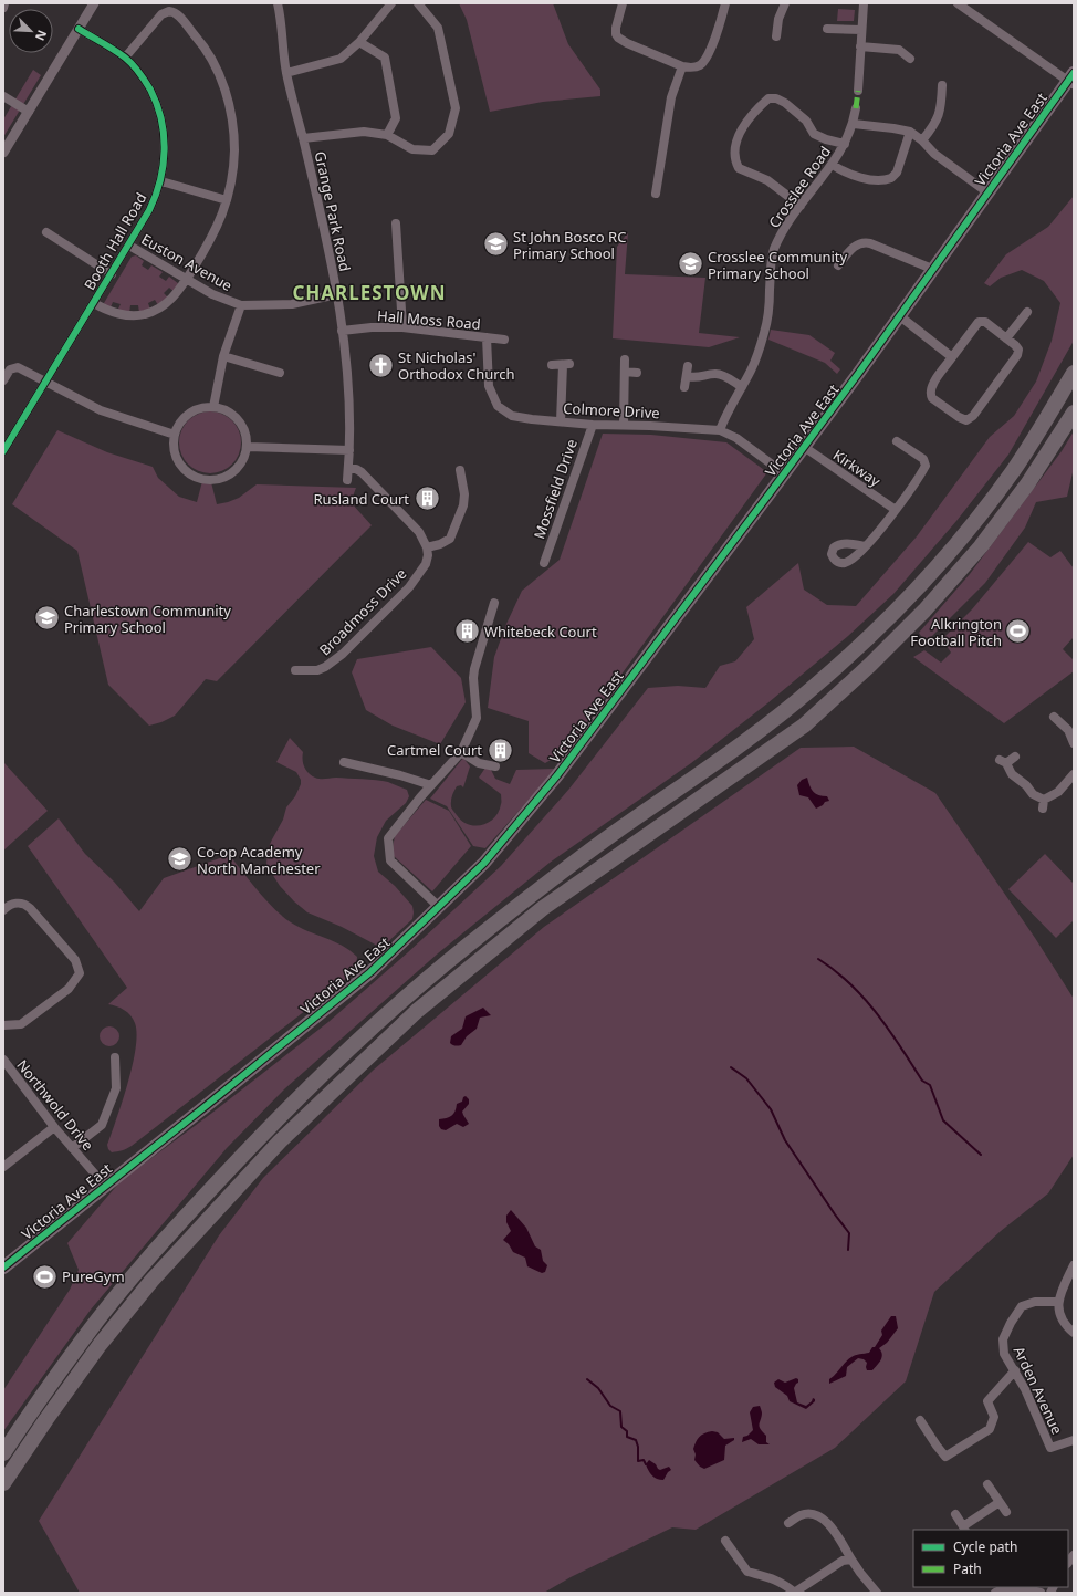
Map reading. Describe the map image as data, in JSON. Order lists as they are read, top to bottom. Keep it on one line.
{"streets":{"main road":["Victoria Ave East"],"street":["Crosslee Road","Grange Park Road","Booth Hall Road","Euston Avenue","Hall Moss Road","Colmore Drive","Kirkway","Mossfield Drive","Broadmoss Drive","Northwold Drive","Arden Avenue"]},"crossings":[["Victoria Ave East","Colmore Drive"],["Victoria Ave East","Kirkway"],["Victoria Ave East","Northwold Drive"],["Crosslee Road","Colmore Drive"],["Grange Park Road","Euston Avenue"],["Grange Park Road","Hall Moss Road"],["Booth Hall Road","Euston Avenue"],["Hall Moss Road","Colmore Drive"],["Colmore Drive","Mossfield Drive"]],"districts":["CHARLESTOWN"],"places":{"school or university":["St John Bosco RC Primary School","Crosslee Community Primary School","Charlestown Community Primary School","Co-op Academy North Manchester"],"church":["St Nicholas' Orthodox Church"],"building":["Rusland Court","Whitebeck Court","Cartmel Court"],"sports":["Alkrington Football Pitch","PureGym"]},"legend":["Cycle path","Path"],"north":"bottom right"}
